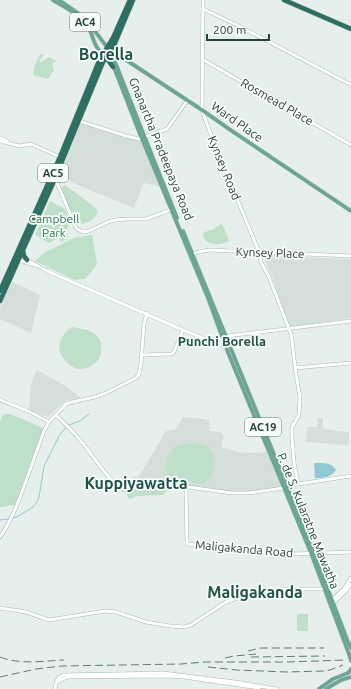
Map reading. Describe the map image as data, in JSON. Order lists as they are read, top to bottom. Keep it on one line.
{"streets":{"highway":["AC5"],"main road":["AC4","Ward Place","Gnanartha Pradeepaya Road","AC19","P. de S. Kularatne Mawatha"],"street":["Rosmead Place","Kynsey Road","Kynsey Place","Maligakanda Road"]},"crossings":[["AC4","Ward Place"],["AC4","Gnanartha Pradeepaya Road"],["AC4","AC5"],["Rosmead Place","Kynsey Road"],["Ward Place","Gnanartha Pradeepaya Road"],["Ward Place","Kynsey Road"],["Ward Place","AC5"],["Gnanartha Pradeepaya Road","AC5"],["Gnanartha Pradeepaya Road","Kynsey Place"],["Gnanartha Pradeepaya Road","P. de S. Kularatne Mawatha"],["Kynsey Road","Kynsey Place"],["Kynsey Place","P. de S. Kularatne Mawatha"],["P. de S. Kularatne Mawatha","Maligakanda Road"]],"districts":["Borella","Punchi Borella","Kuppiyawatta","Maligakanda"],"parks":["Campbell Park"],"scale_bar":"200 m"}
